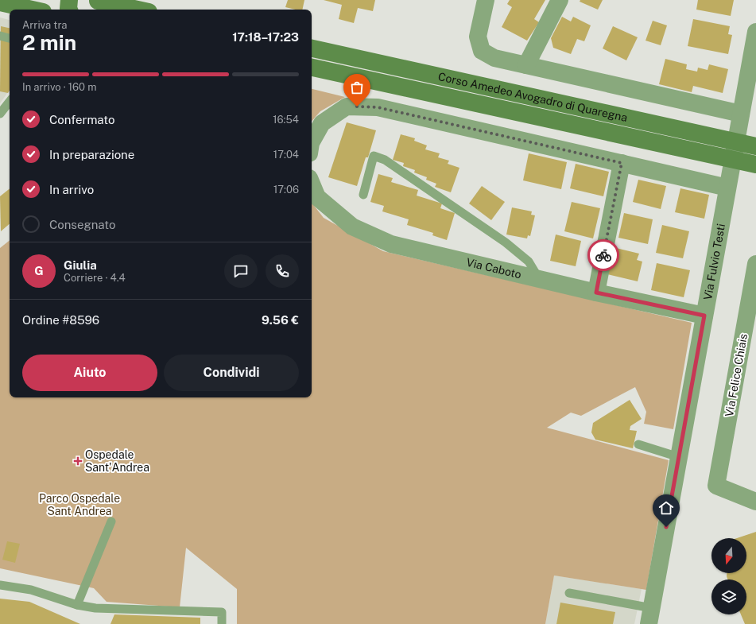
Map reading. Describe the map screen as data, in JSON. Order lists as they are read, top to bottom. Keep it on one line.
{"streets":{"main road":["Corso Amedeo Avogadro di Quaregna"],"street":["Via Fulvio Testi","Via Caboto","Via Felice Chiais"]},"crossings":[["Corso Amedeo Avogadro di Quaregna","Via Fulvio Testi"],["Via Fulvio Testi","Via Caboto"]],"parks":["Parco Ospedale Sant Andrea"],"places":{"health":["Ospedale Sant'Andrea"]},"north":"bottom","page":{"heading":["2 min","Arriva tra","17:18–17:23"],"panel":["Giulia","Corriere · 4.4","Ordine #8596","9.56 €"],"bar":"In arrivo · 160 m","list":[["Confermato","16:54"],["In preparazione","17:04"],["In arrivo","17:06"],"Consegnato"],"round":"G","buttons":["Aiuto","Condividi"]}}
